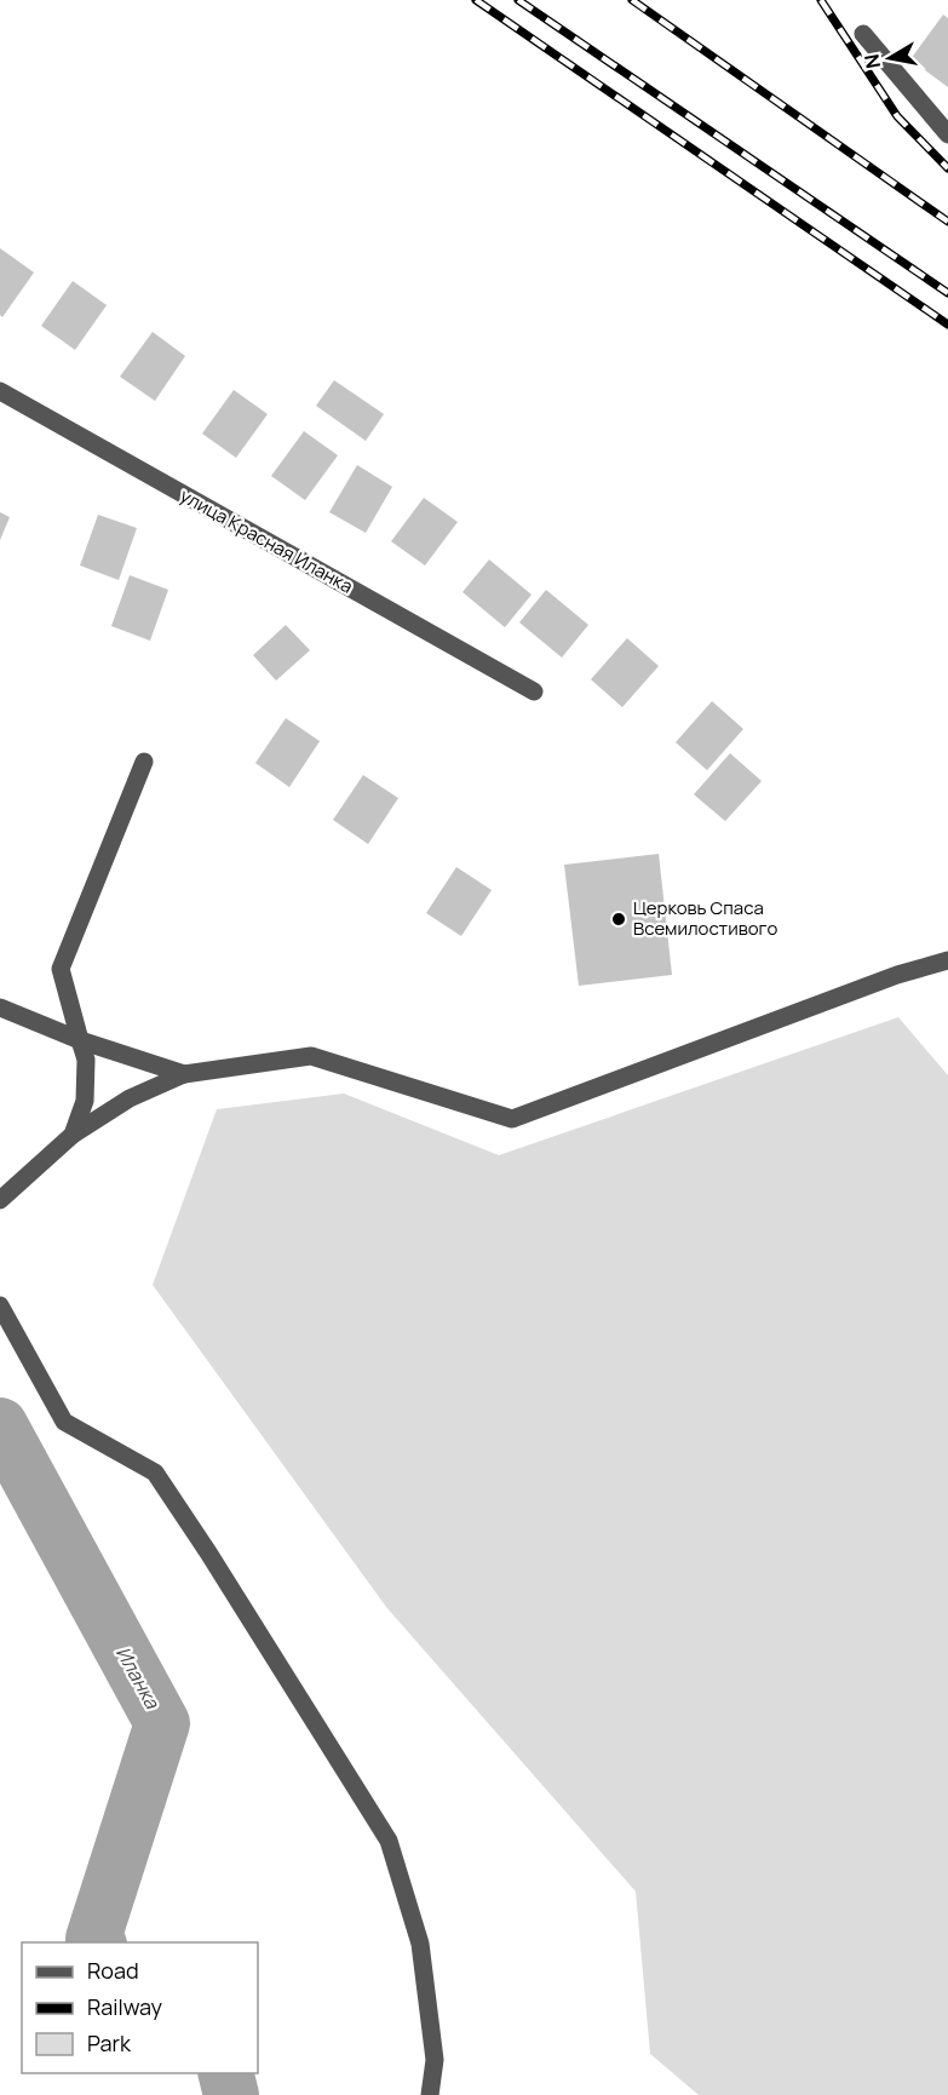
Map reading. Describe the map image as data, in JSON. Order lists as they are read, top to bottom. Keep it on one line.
{"streets":{"street":["улица Красная Иланка"]},"water":["Иланка"],"places":["Церковь Спаса Всемилостивого"],"legend":["Road","Railway","Park"],"north":"left"}
